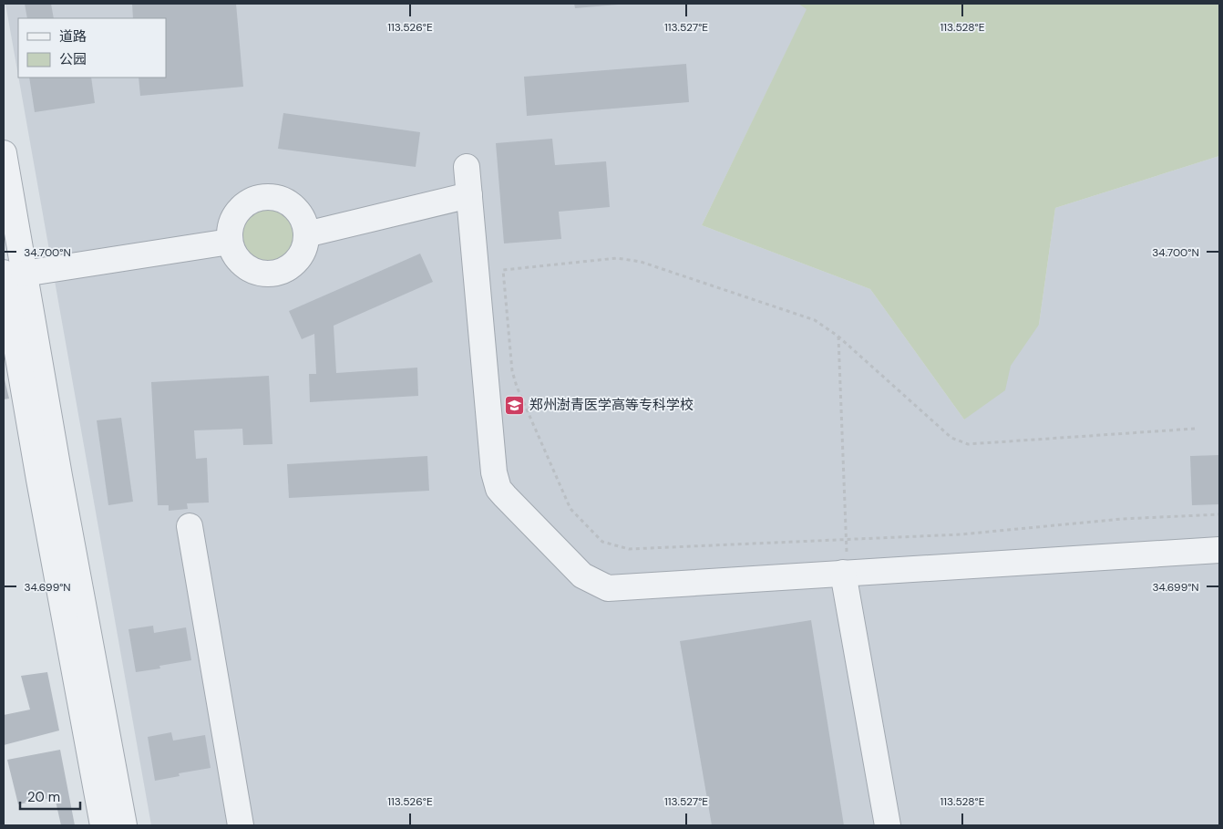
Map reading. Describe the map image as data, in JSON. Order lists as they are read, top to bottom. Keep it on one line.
{"places":{"school or university":["郑州澍青医学高等专科学校"]},"legend":["道路","公园"],"scale_bar":"20 m","coordinates":["113.526°E","113.527°E","113.528°E","34.700°N","34.699°N"]}
